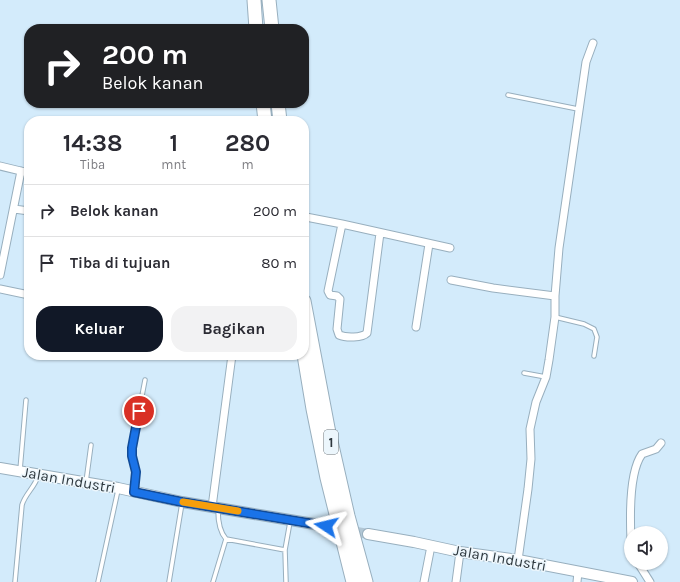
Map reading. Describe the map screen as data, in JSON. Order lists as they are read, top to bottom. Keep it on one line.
{"streets":{"highway":["1"],"street":["Jalan Industri"]},"page":{"turn":["200 m","Belok kanan"],"eta":["14:38","Tiba","1","mnt","280","m"],"list":[{"name":"Belok kanan","value":"200 m"},{"name":"Tiba di tujuan","value":"80 m"}],"buttons":["Keluar","Bagikan"]}}
